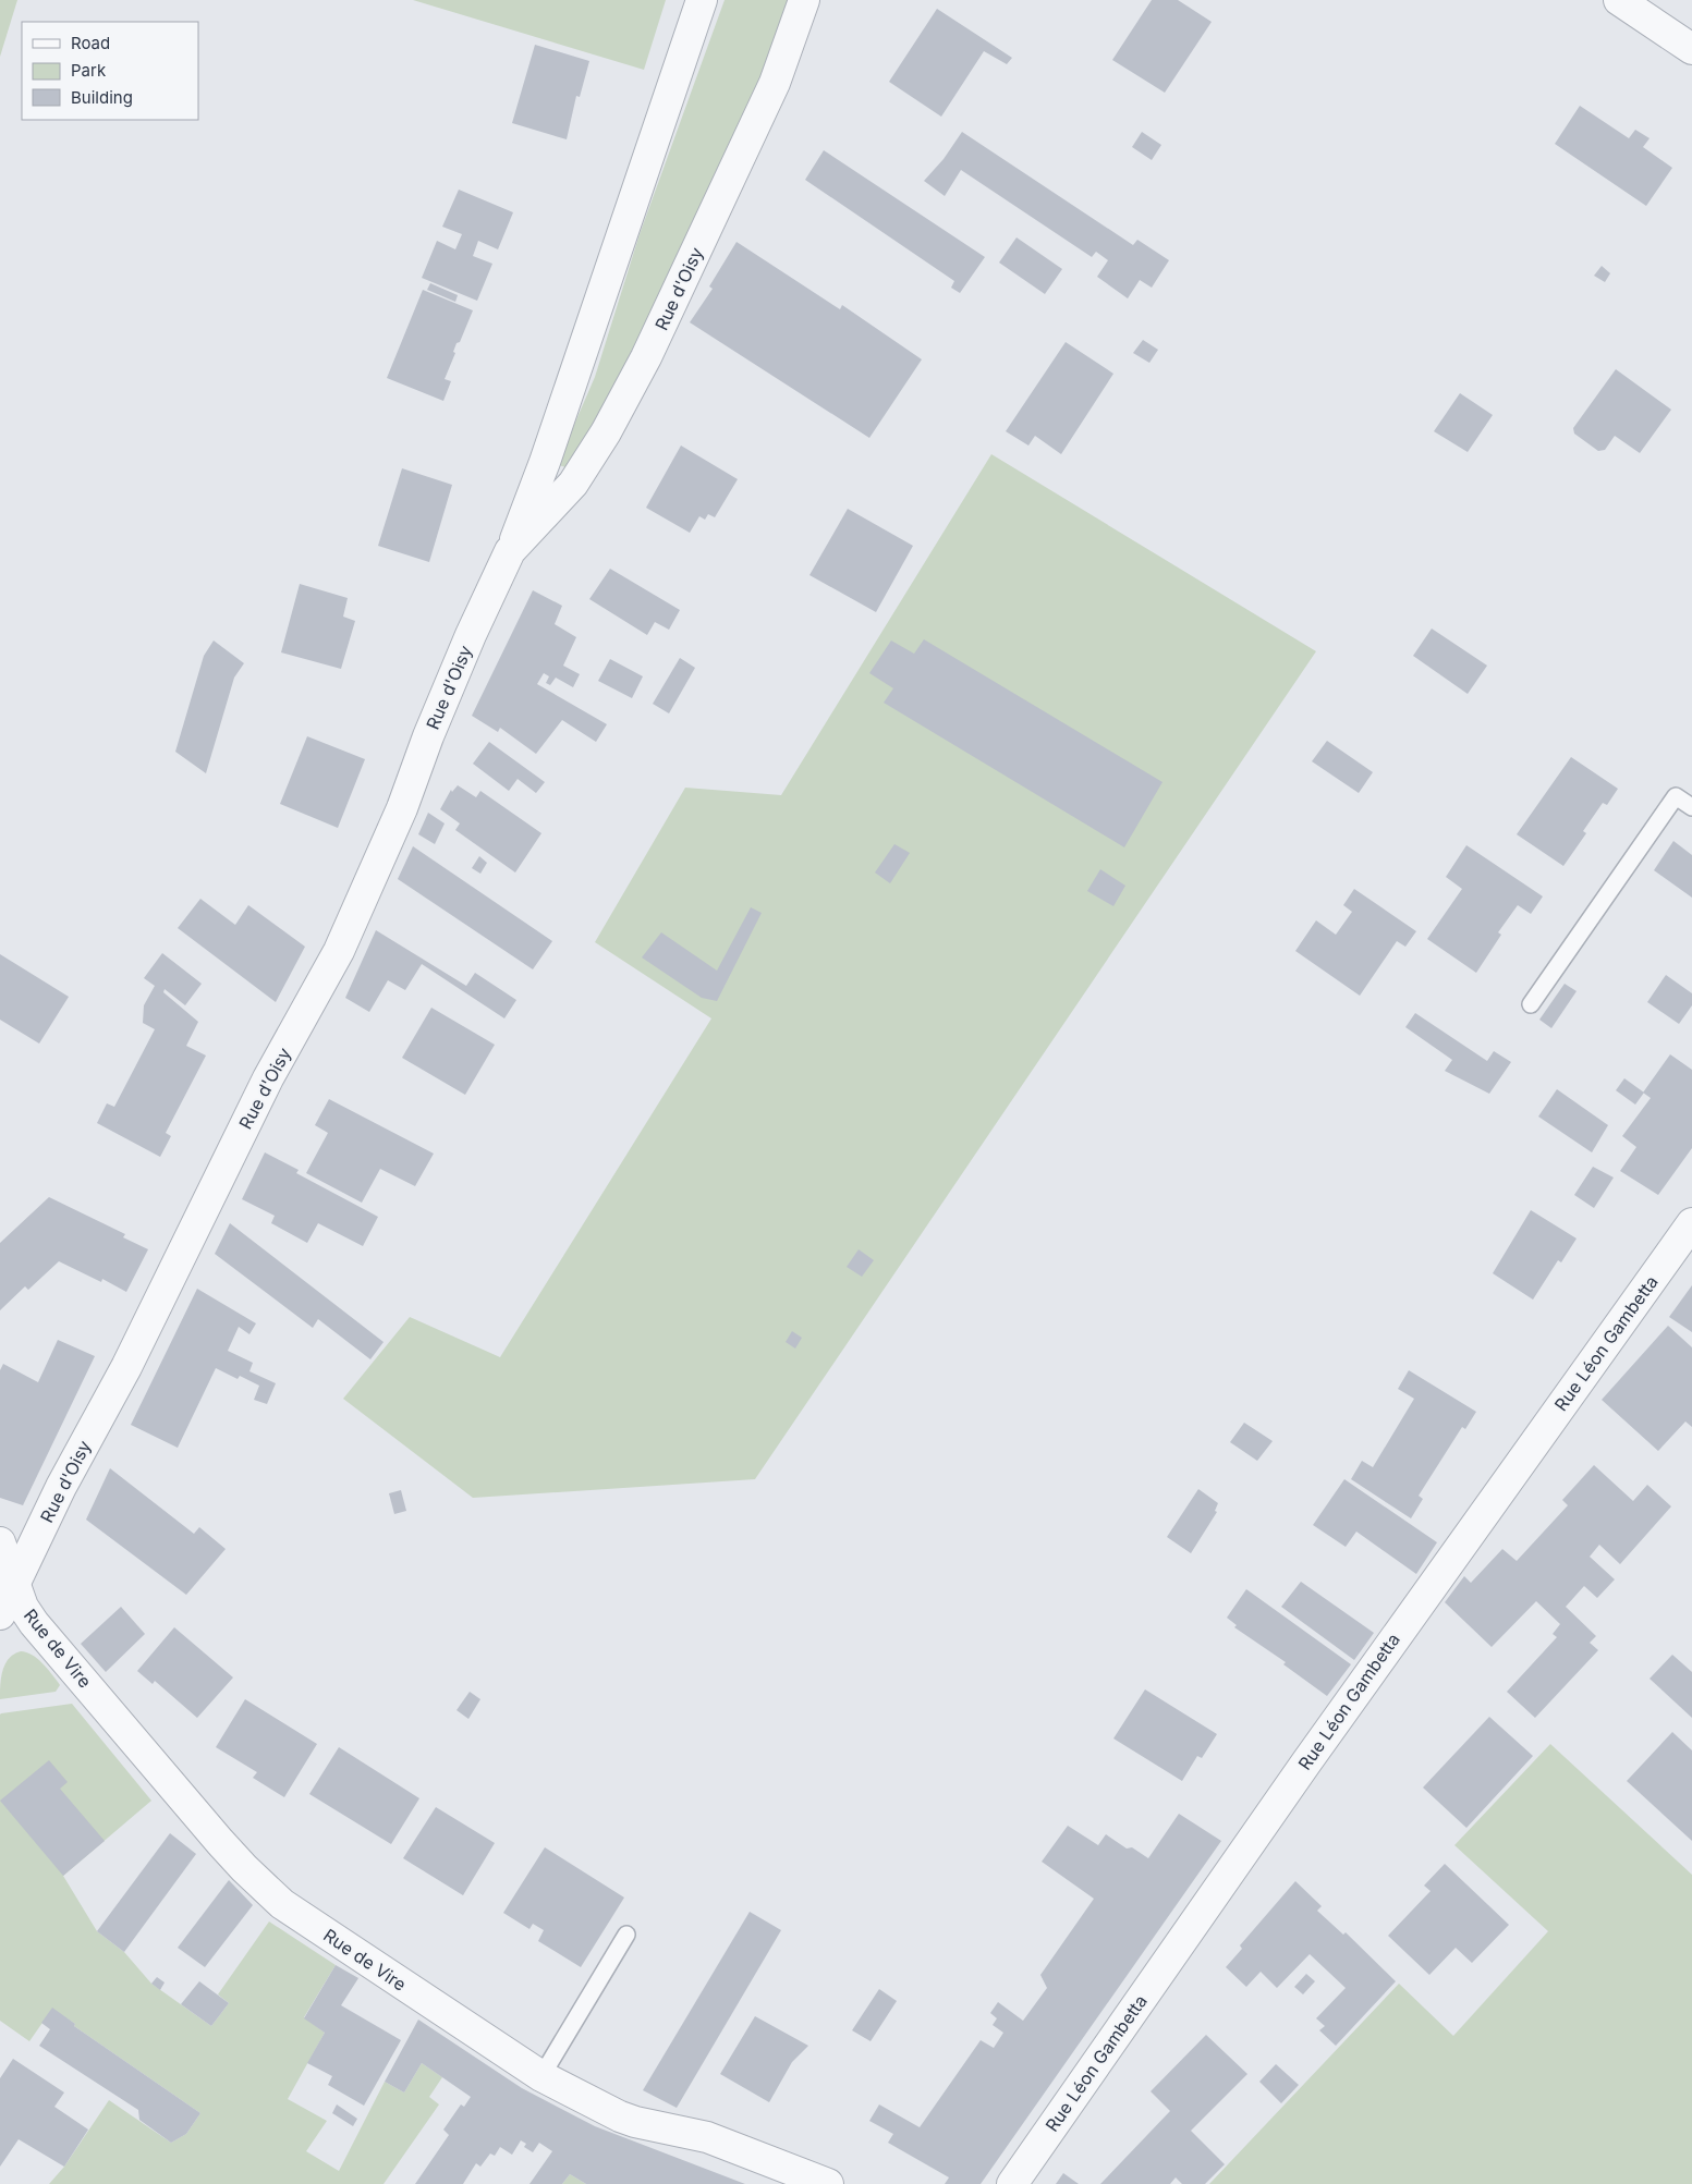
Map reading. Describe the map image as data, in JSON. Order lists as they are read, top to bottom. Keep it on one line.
{"streets":{"street":["Rue d'Oisy","Rue Léon Gambetta","Rue de Vire"]},"crossings":[["Rue d'Oisy","Rue de Vire"]],"legend":["Road","Park","Building"]}
